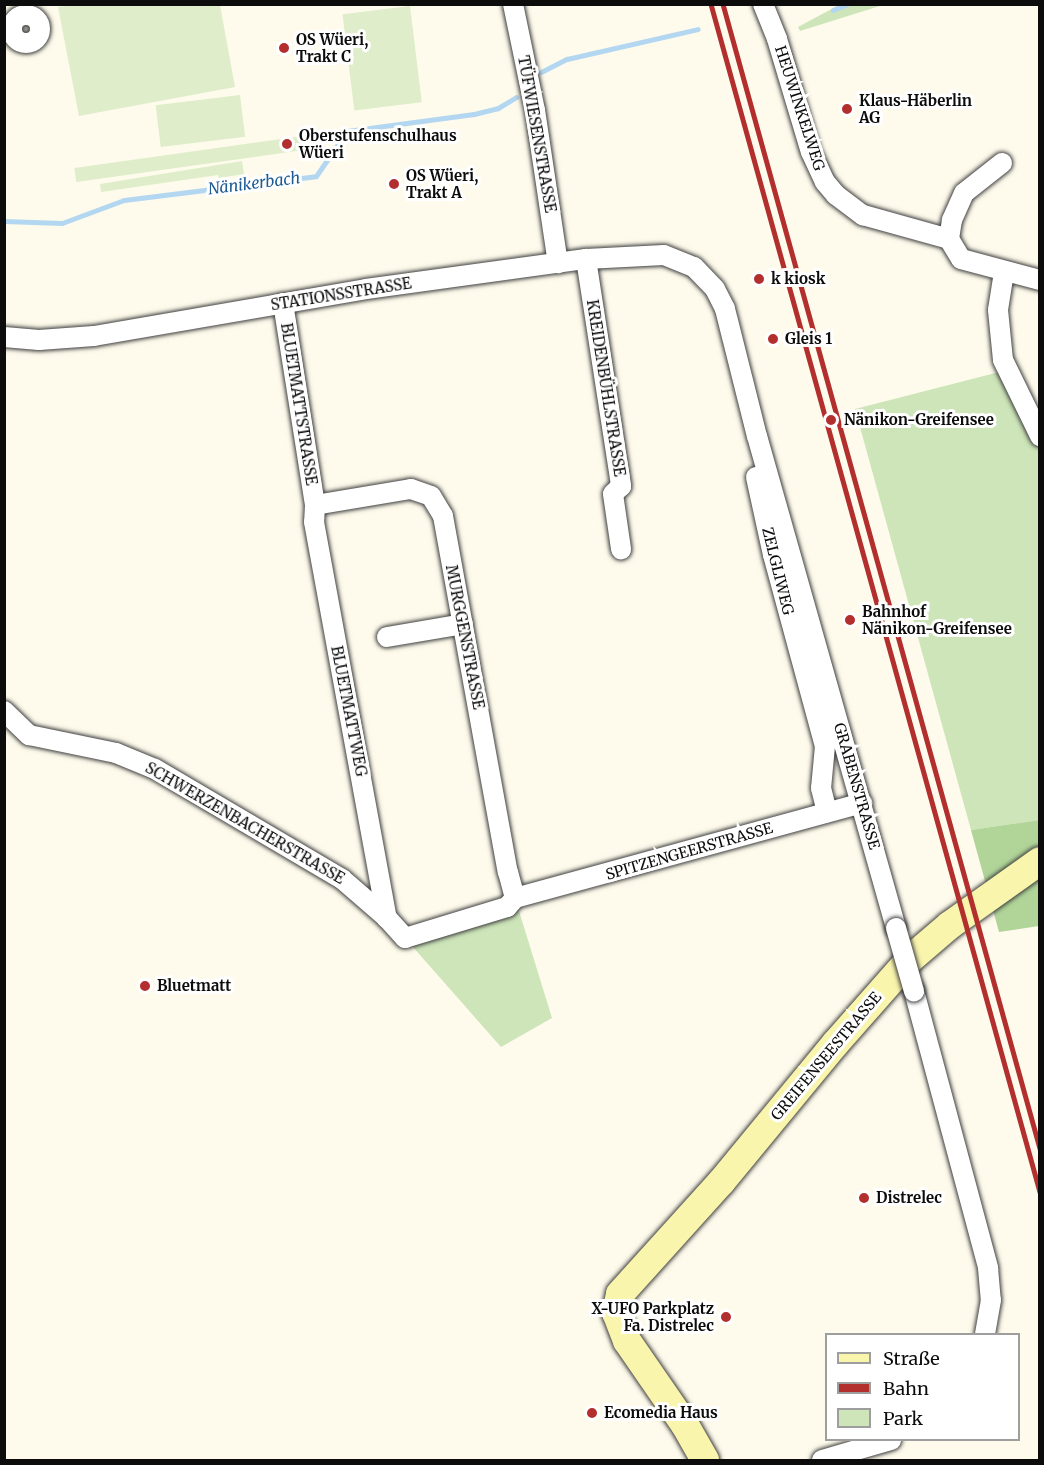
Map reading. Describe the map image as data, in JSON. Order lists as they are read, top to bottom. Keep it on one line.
{"streets":{"street":["HEUWINKELWEG","TÜFWIESENSTRASSE","STATIONSSTRASSE","KREIDENBÜHLSTRASSE","BLUETMATTSTRASSE","ZELGLIWEG","MURGGENSTRASSE","BLUETMATTWEG","GRABENSTRASSE","SCHWERZENBACHERSTRASSE","SPITZENGEERSTRASSE","GREIFENSEESTRASSE"]},"crossings":[["TÜFWIESENSTRASSE","STATIONSSTRASSE"],["STATIONSSTRASSE","KREIDENBÜHLSTRASSE"],["STATIONSSTRASSE","BLUETMATTSTRASSE"],["STATIONSSTRASSE","GRABENSTRASSE"],["BLUETMATTSTRASSE","MURGGENSTRASSE"],["BLUETMATTSTRASSE","BLUETMATTWEG"],["ZELGLIWEG","GRABENSTRASSE"],["ZELGLIWEG","SPITZENGEERSTRASSE"],["MURGGENSTRASSE","BLUETMATTWEG"],["MURGGENSTRASSE","SPITZENGEERSTRASSE"],["BLUETMATTWEG","SCHWERZENBACHERSTRASSE"],["GRABENSTRASSE","SPITZENGEERSTRASSE"],["SCHWERZENBACHERSTRASSE","SPITZENGEERSTRASSE"]],"water":["Nänikerbach"],"places":["OS Wüeri, Trakt C","Klaus-Häberlin AG","Oberstufenschulhaus Wüeri","OS Wüeri, Trakt A","k kiosk","Gleis 1","Nänikon-Greifensee","Bahnhof Nänikon-Greifensee","Bluetmatt","Distrelec","X-UFO Parkplatz Fa. Distrelec","Ecomedia Haus"],"legend":["Straße","Bahn","Park"]}
